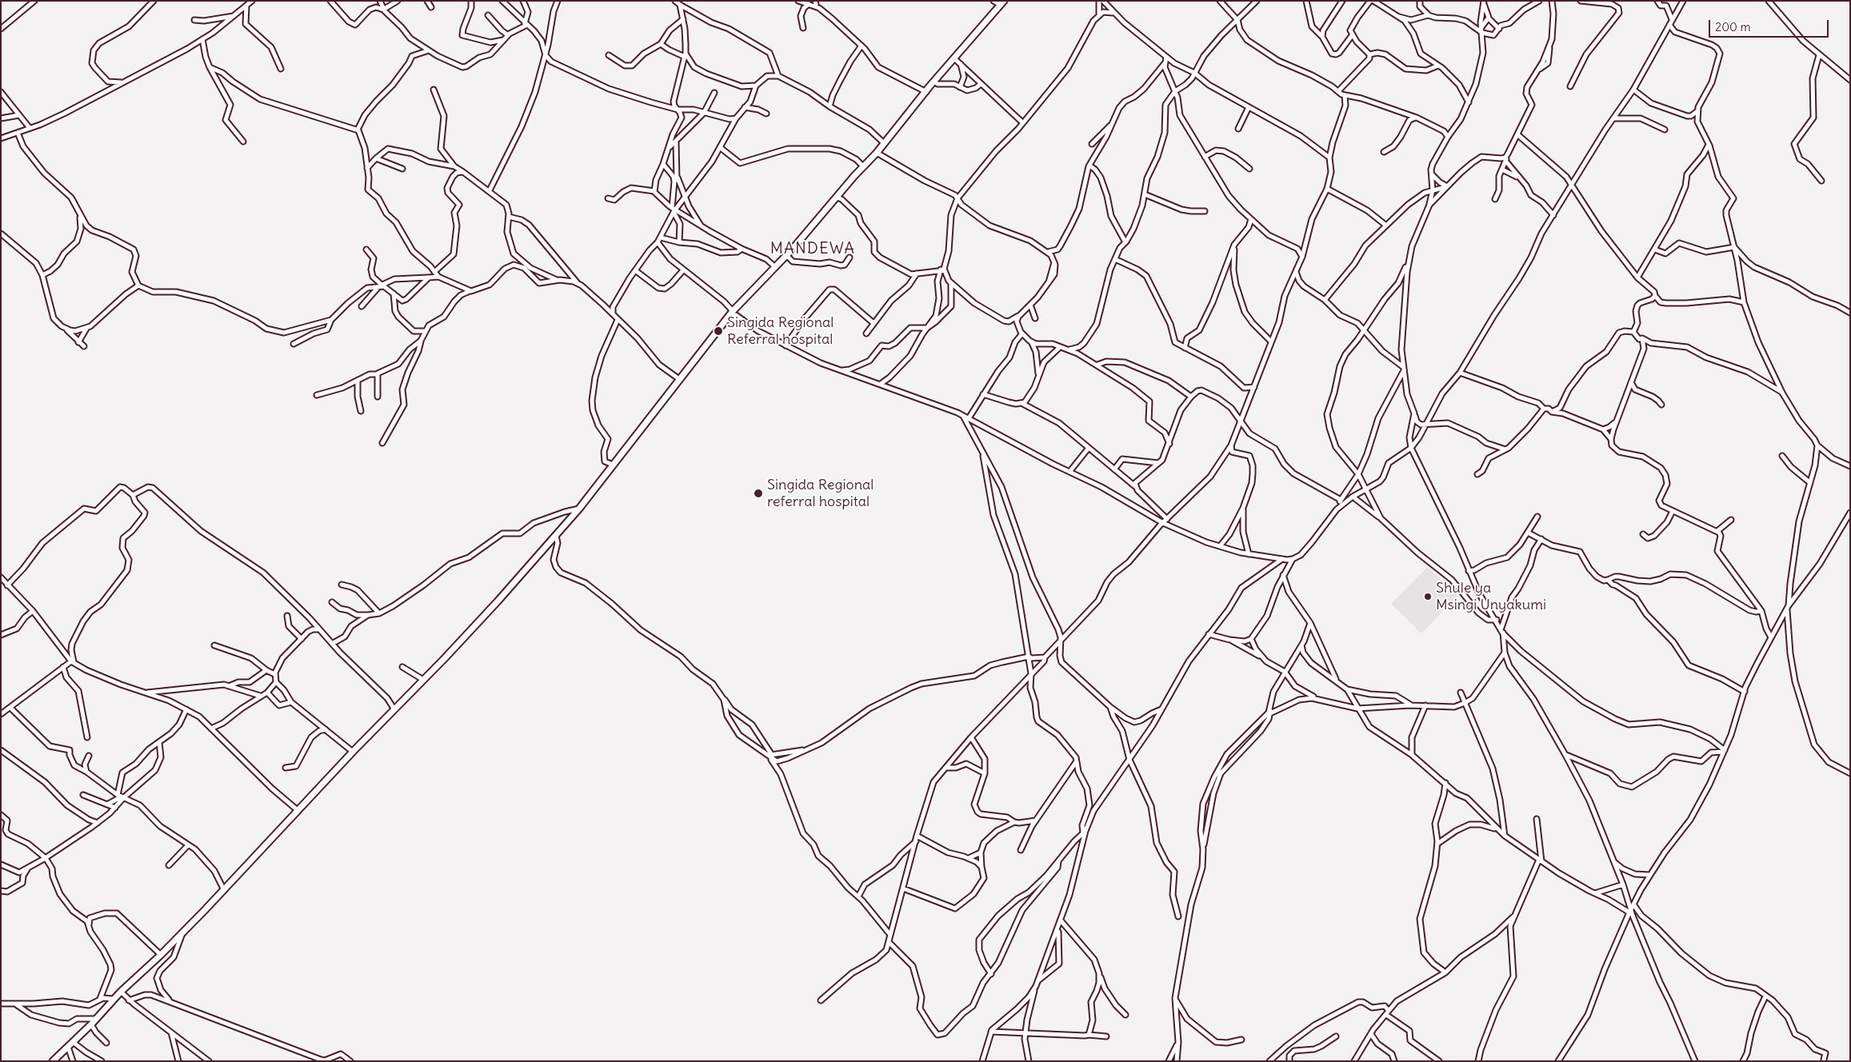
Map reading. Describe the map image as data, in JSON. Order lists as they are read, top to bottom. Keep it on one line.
{"districts":["MANDEWA"],"places":["Singida Regional Referral hospital","Singida Regional referral hospital","Shule ya Msingi Unyakumi"],"scale_bar":"200 m"}
